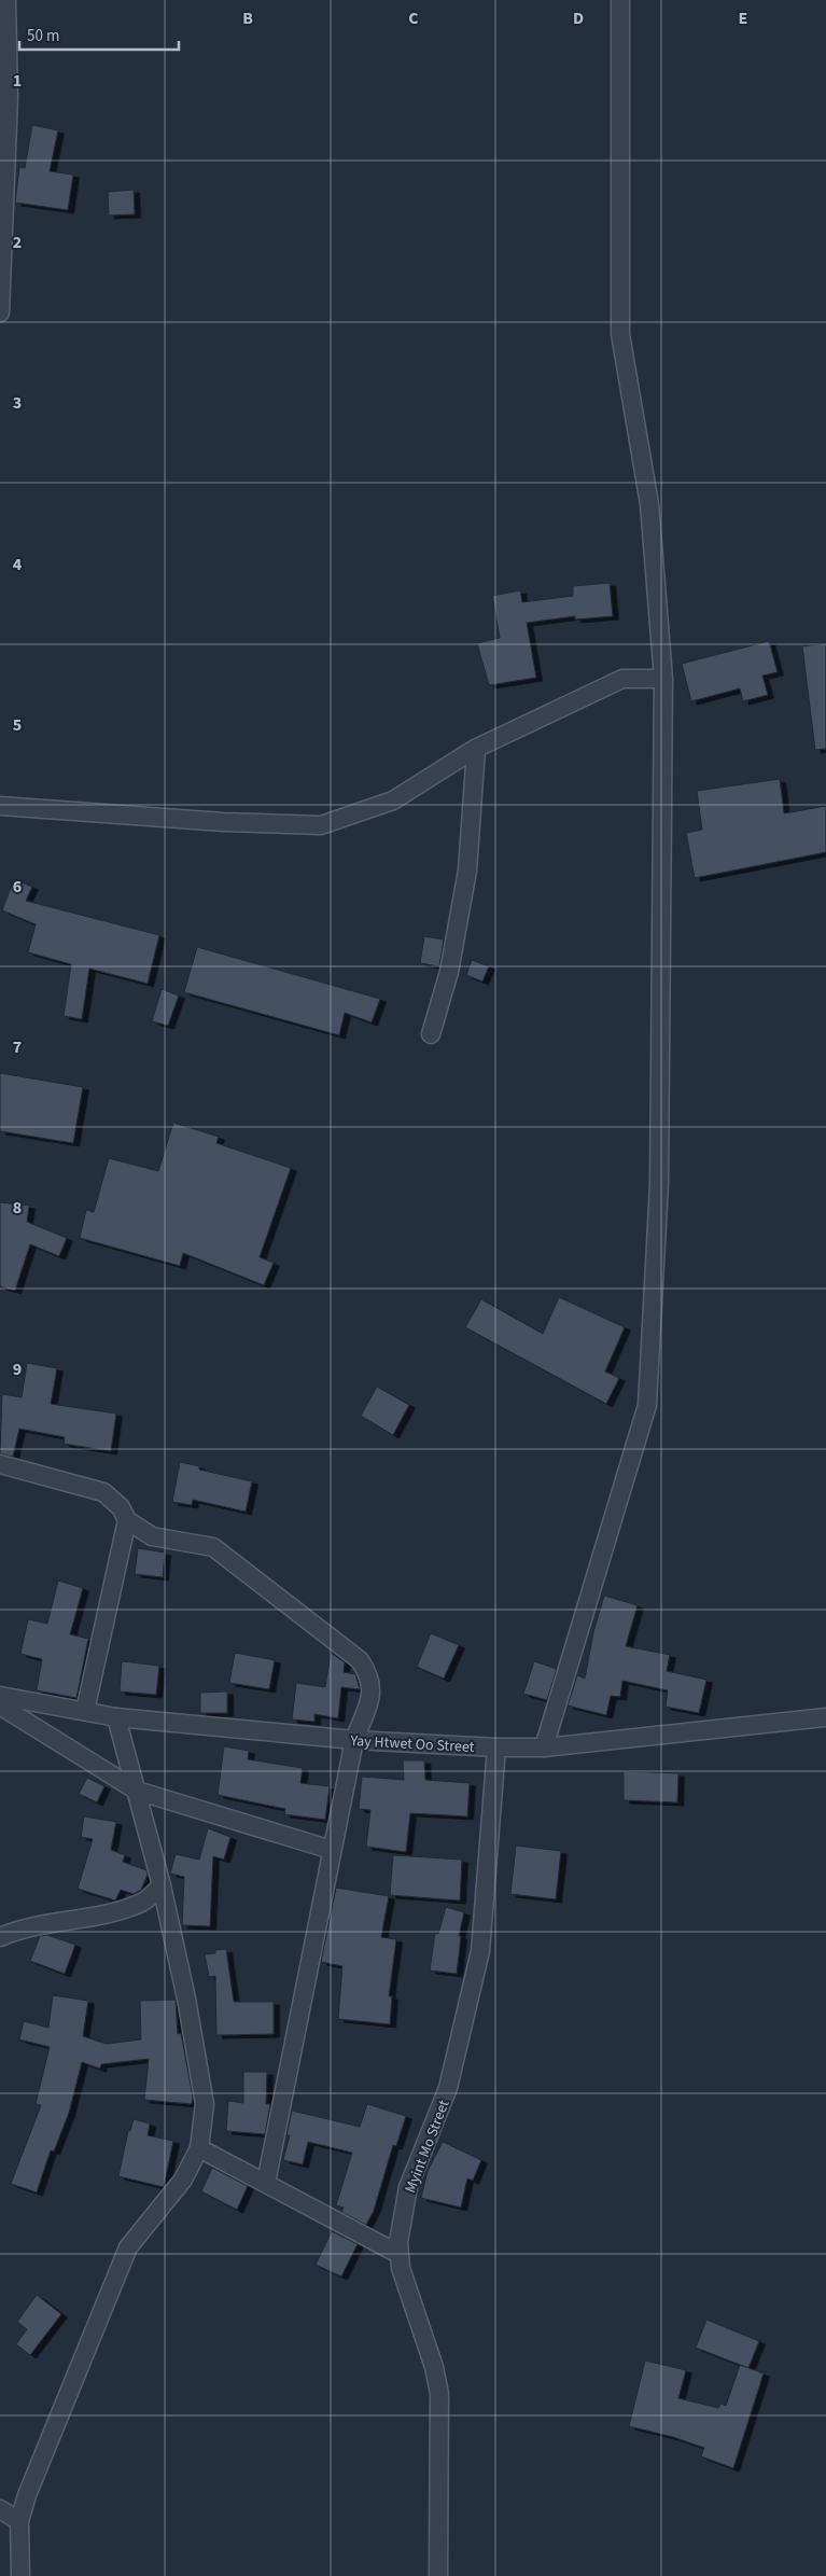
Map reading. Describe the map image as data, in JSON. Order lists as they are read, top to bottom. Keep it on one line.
{"streets":{"street":["Yay Htwet Oo Street","Myint Mo Street"]},"crossings":[["Yay Htwet Oo Street","Myint Mo Street"]],"scale_bar":"50 m","grid":{"columns":["B","C","D","E"],"rows":["1","2","3","4","5","6","7","8","9"]}}
